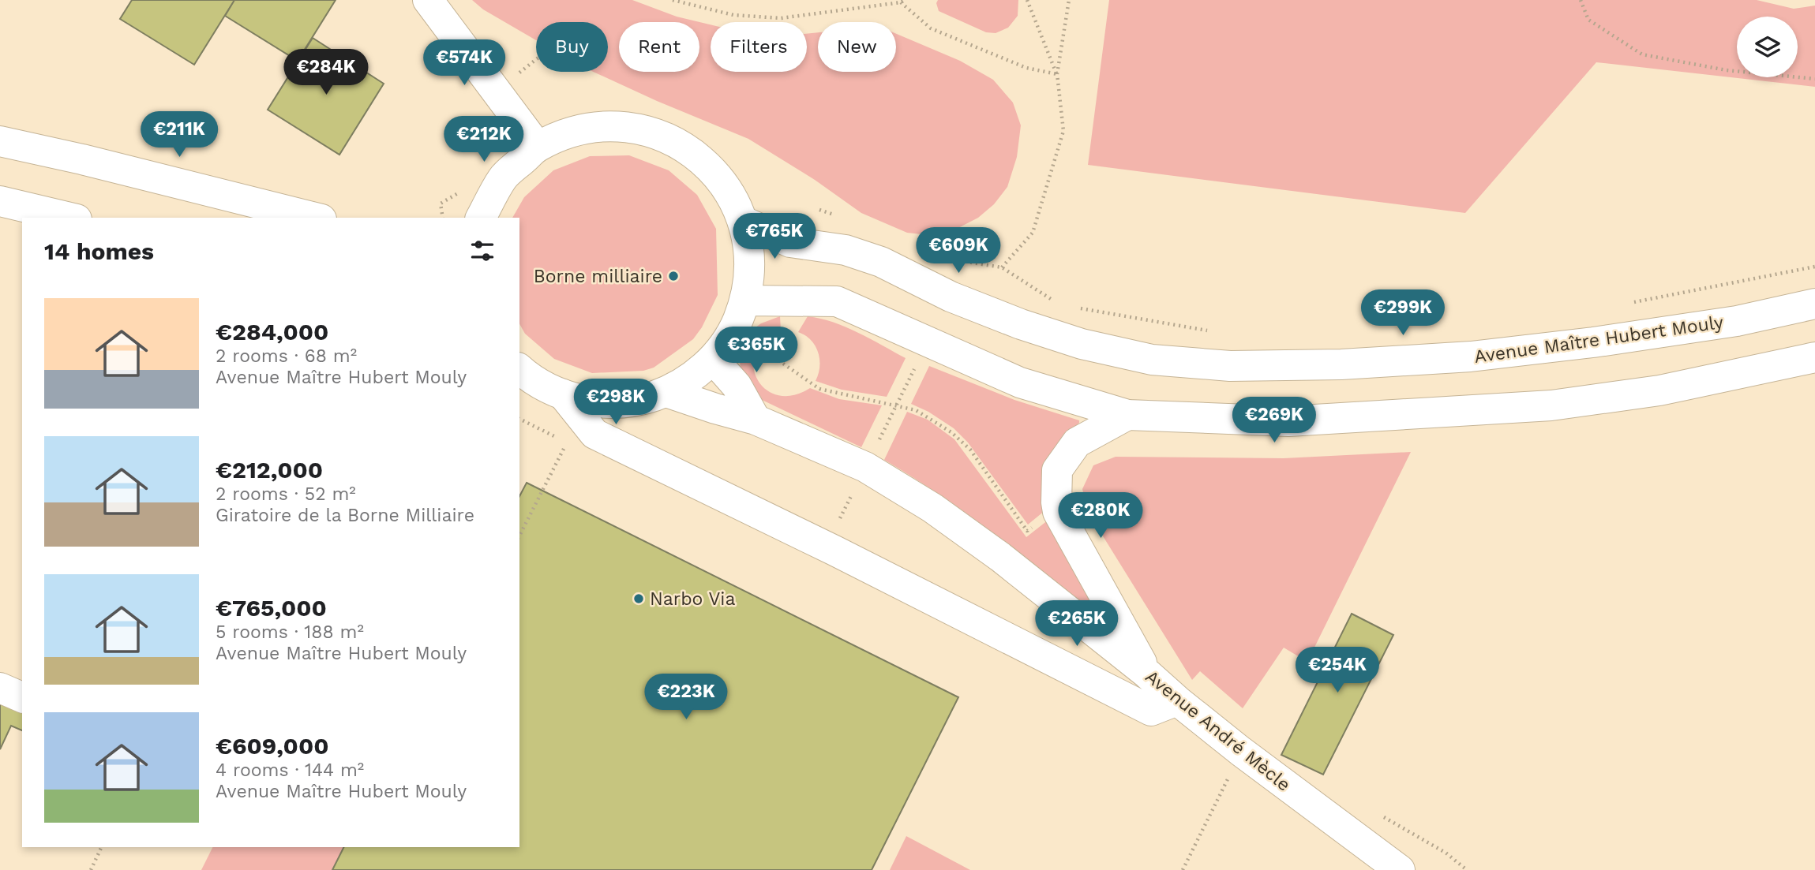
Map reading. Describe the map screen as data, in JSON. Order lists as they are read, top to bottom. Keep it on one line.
{"streets":{"main road":["Avenue Maître Hubert Mouly","Avenue André Mècle"]},"places":["Borne milliaire","Narbo Via"],"page":{"chip":["Buy","Rent","Filters","New"],"price":["€574K","€284K","€211K","€212K","€765K","€609K","€299K","€365K","€298K","€269K","€280K","€265K","€254K","€223K"],"heading":"14 homes","list":[{"name":"€284,000","note":"2 rooms · 68 m² · Avenue Maître Hubert Mouly"},{"name":"€212,000","note":"2 rooms · 52 m² · Giratoire de la Borne Milliaire"},{"name":"€765,000","note":"5 rooms · 188 m² · Avenue Maître Hubert Mouly"},{"name":"€609,000","note":"4 rooms · 144 m² · Avenue Maître Hubert Mouly"}]}}
